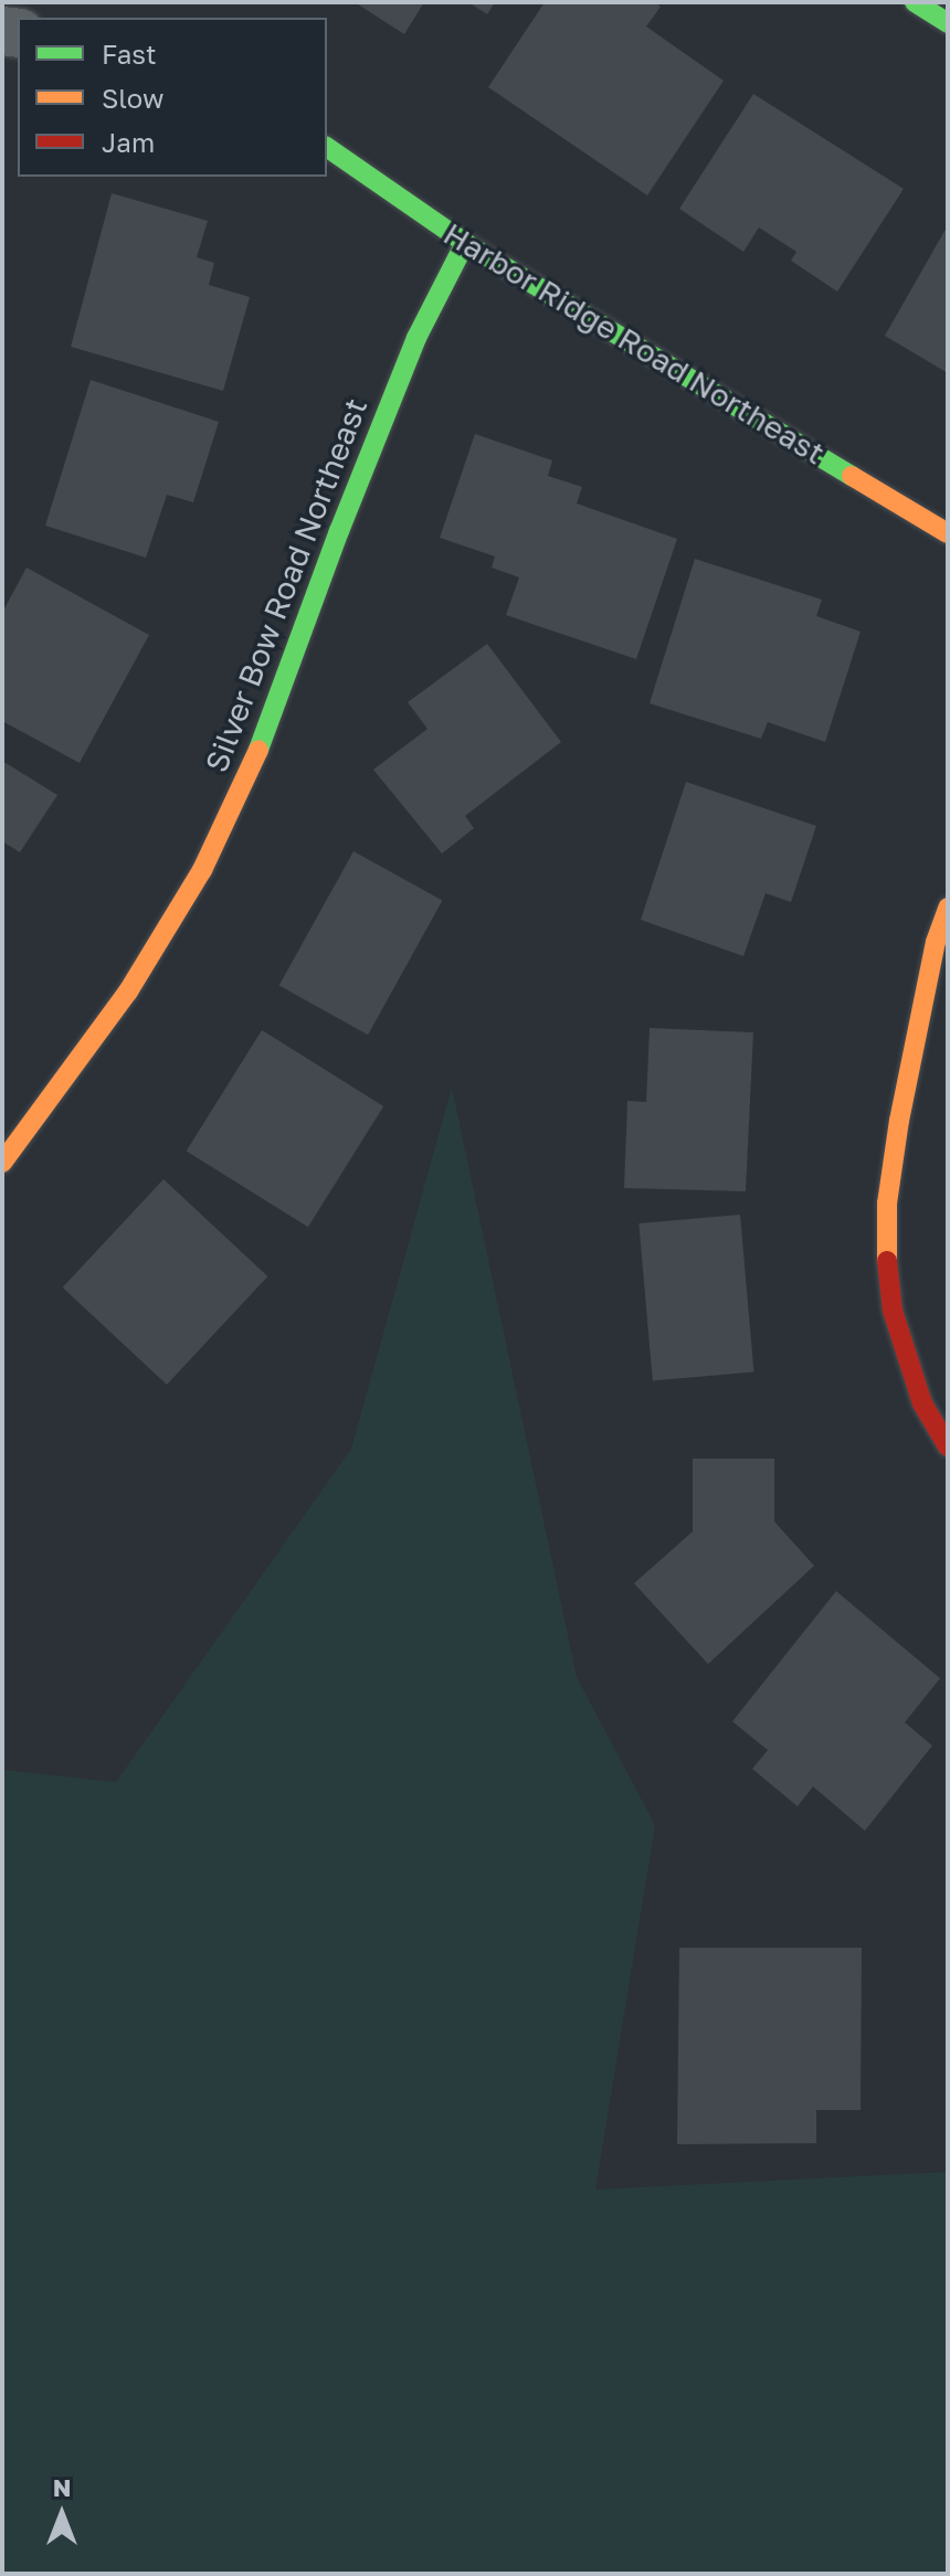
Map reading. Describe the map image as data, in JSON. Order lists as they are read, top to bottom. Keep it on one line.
{"streets":{"street":["Harbor Ridge Road Northeast","Silver Bow Road Northeast"]},"crossings":[["Harbor Ridge Road Northeast","Silver Bow Road Northeast"]],"legend":["Fast","Slow","Jam"],"north":"top"}
